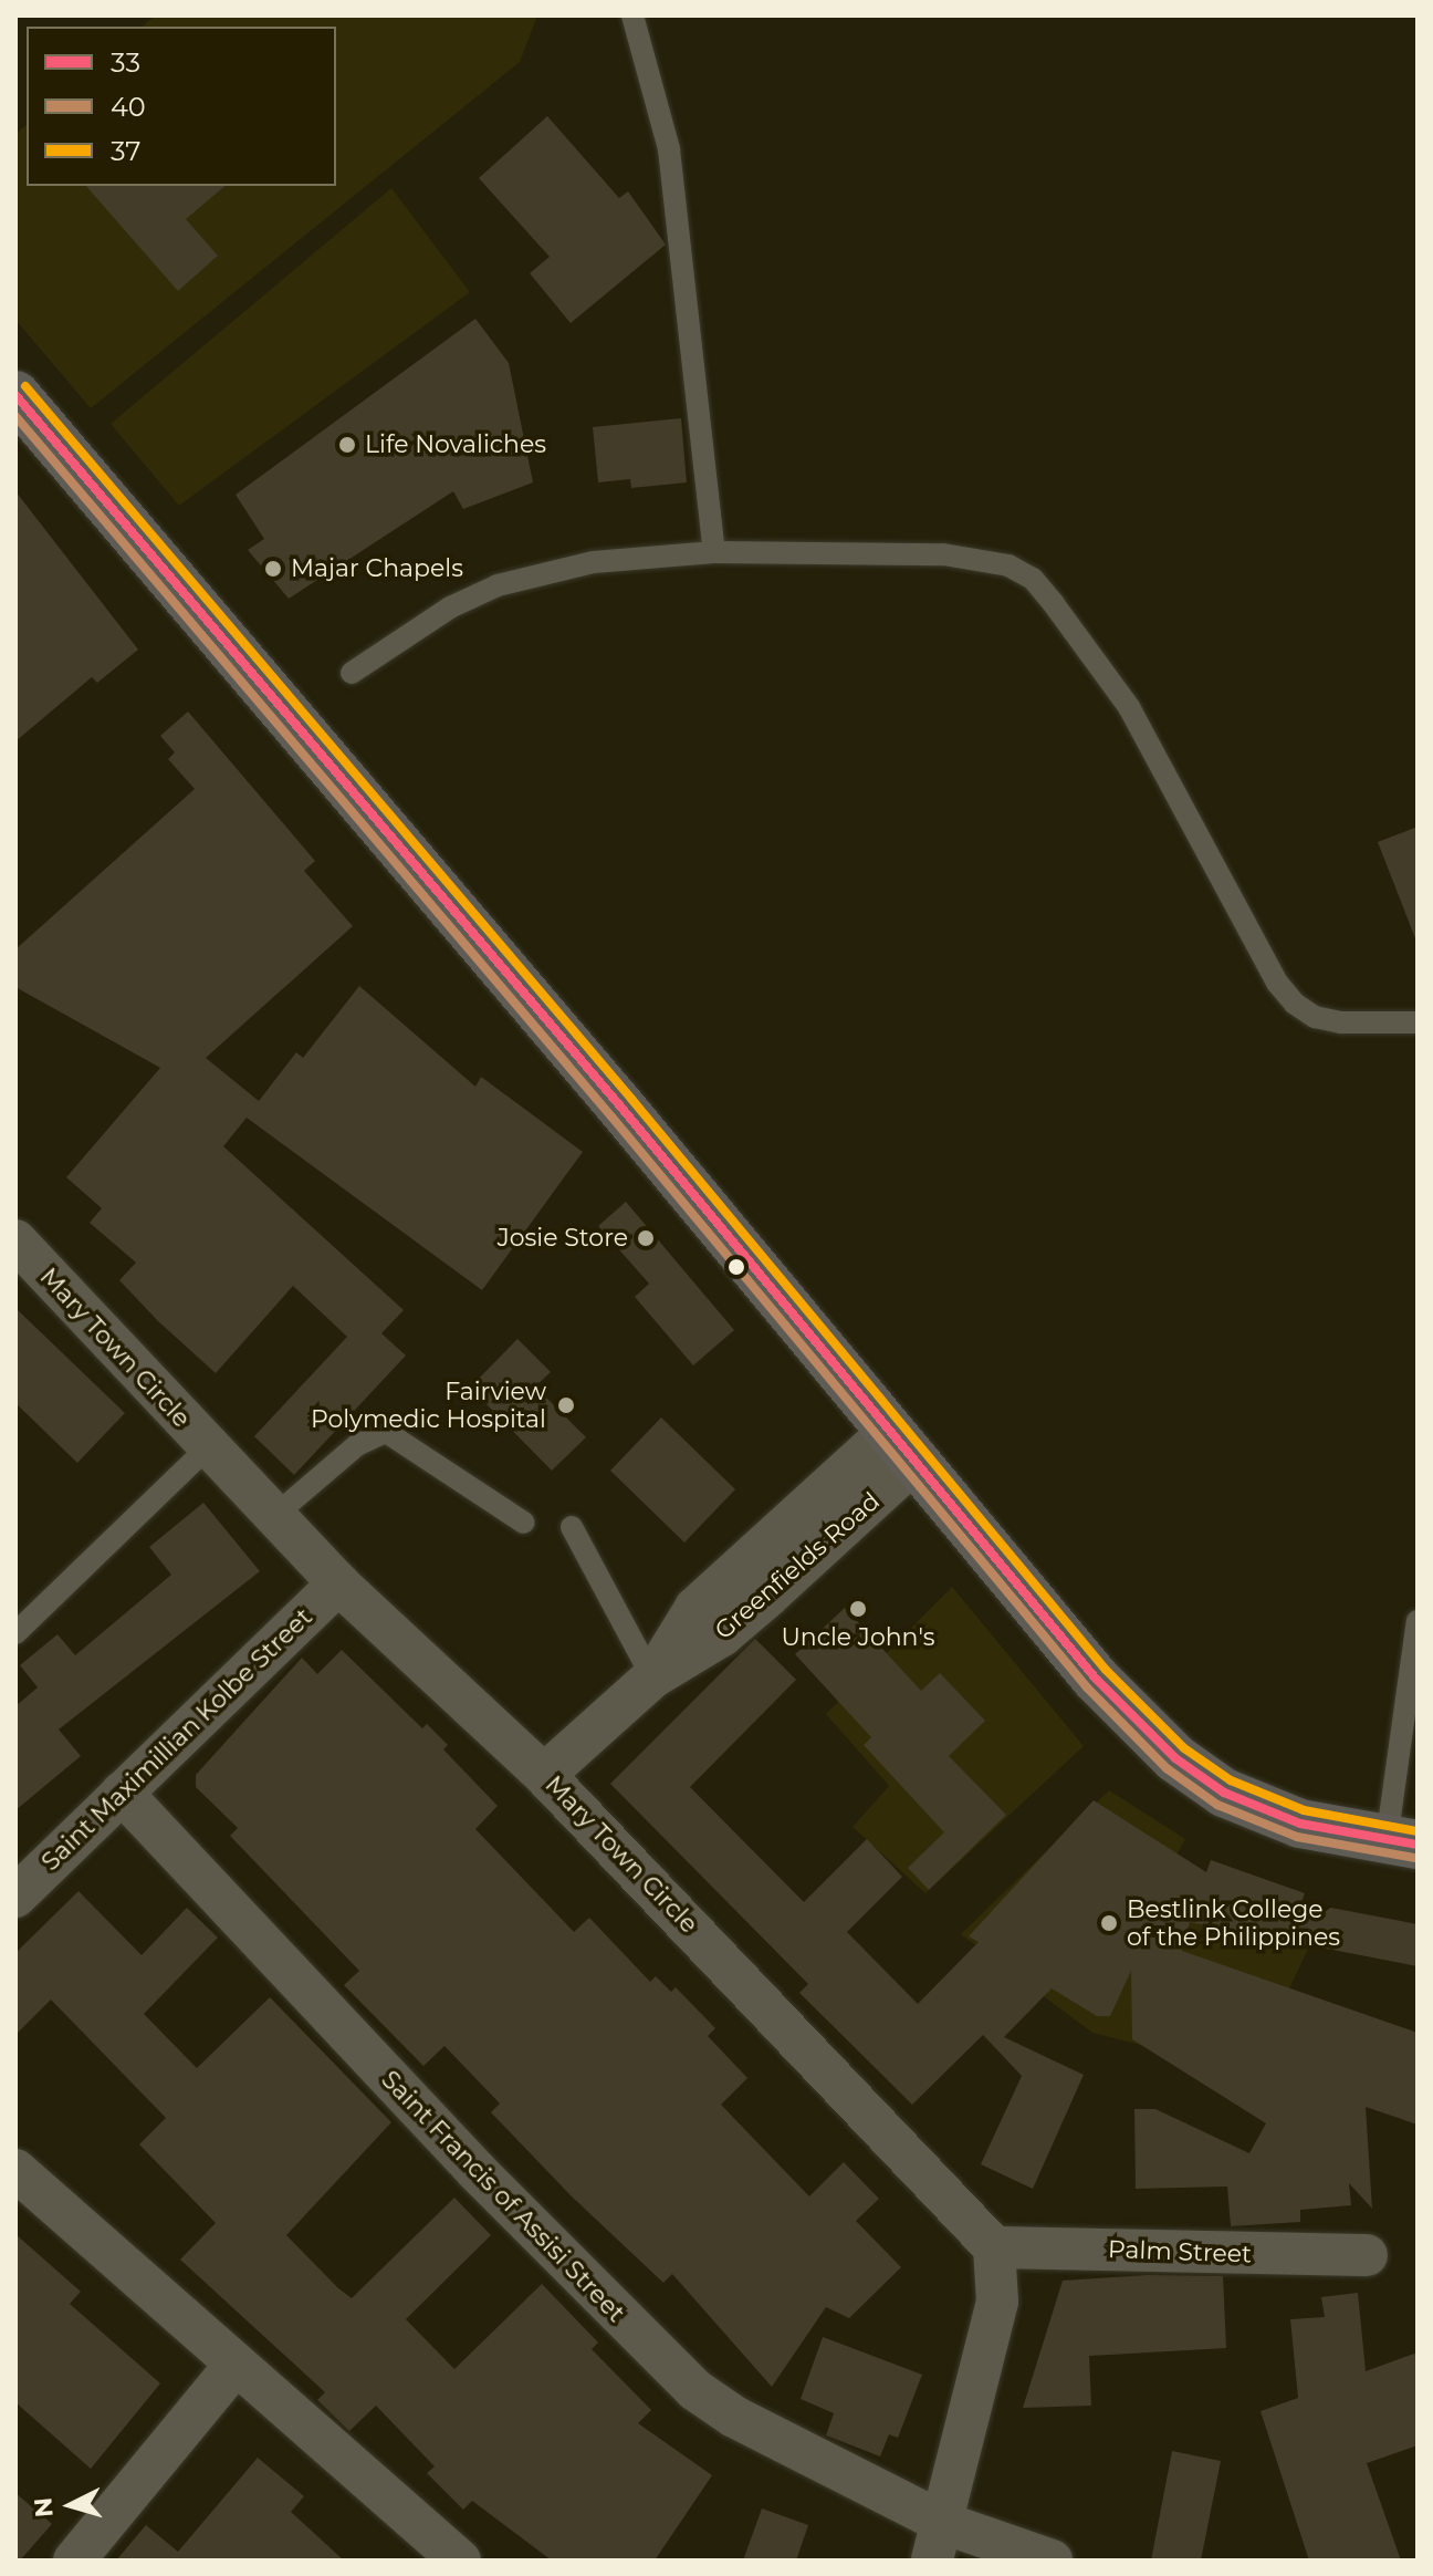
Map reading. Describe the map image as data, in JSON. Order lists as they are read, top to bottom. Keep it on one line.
{"streets":{"street":["Mary Town Circle","Greenfields Road","Saint Maximillian Kolbe Street","Saint Francis of Assisi Street","Palm Street"]},"crossings":[["Mary Town Circle","Greenfields Road"],["Mary Town Circle","Saint Maximillian Kolbe Street"],["Mary Town Circle","Palm Street"],["Saint Maximillian Kolbe Street","Saint Francis of Assisi Street"]],"places":["Life Novaliches","Majar Chapels","Josie Store","Fairview Polymedic Hospital","Uncle John's","Bestlink College of the Philippines"],"lines":["transit line 37","transit line 33","transit line 40"],"legend":["33","40","37"],"north":"left"}
